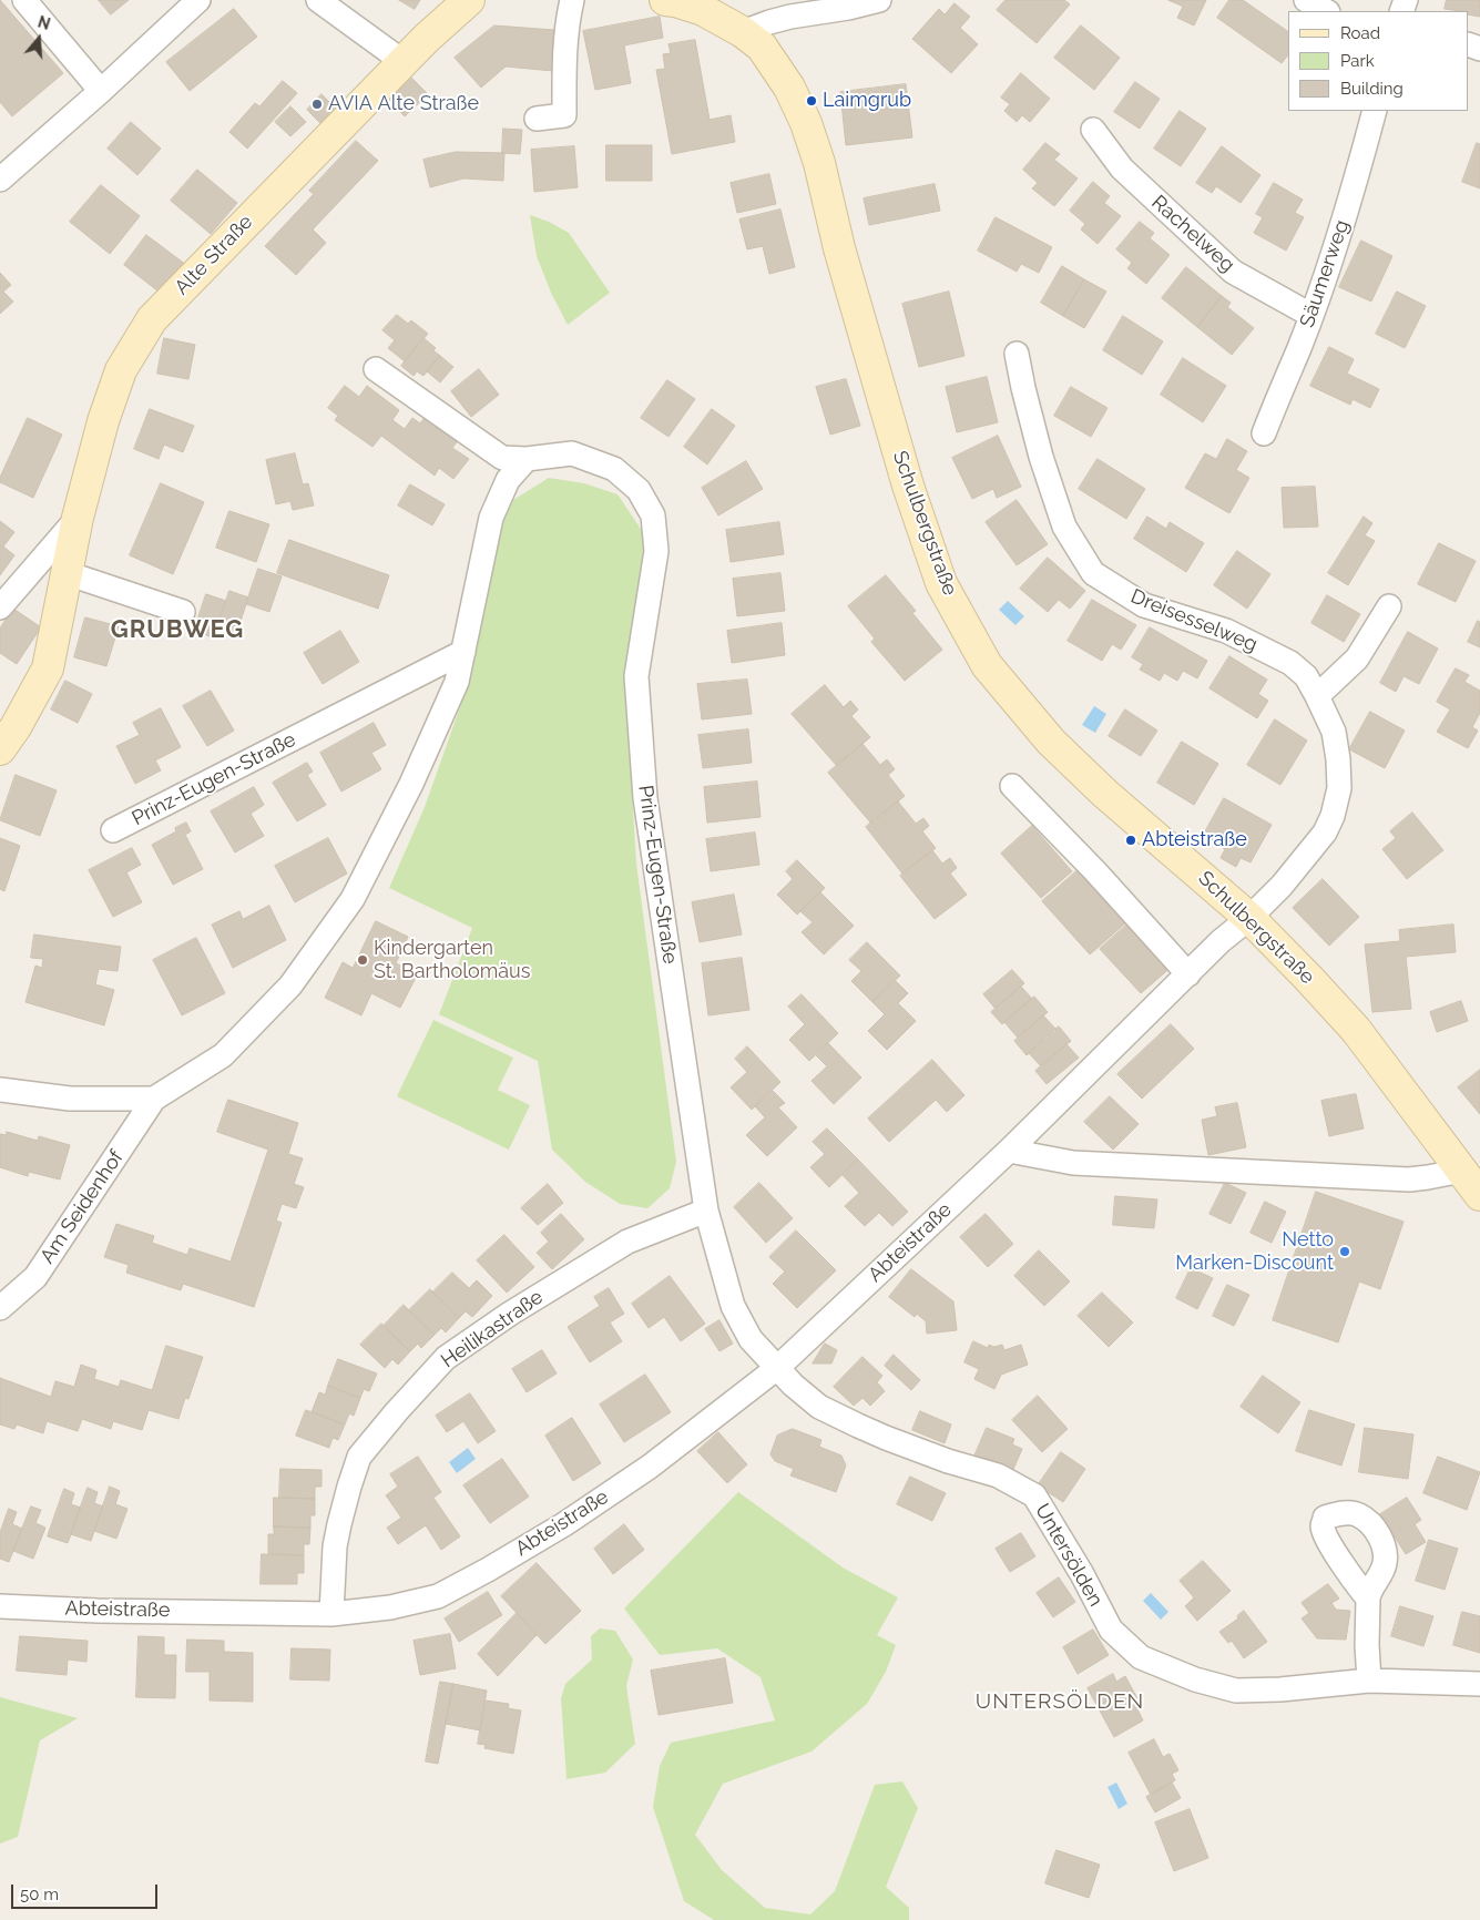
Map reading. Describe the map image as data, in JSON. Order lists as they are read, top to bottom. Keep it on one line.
{"streets":{"street":["Rachelweg","Alte Straße","Säumerweg","Schulbergstraße","Dreisesselweg","Prinz-Eugen-Straße","Am Seidenhof","Abteistraße","Heilikastraße","Untersölden"]},"crossings":[["Rachelweg","Säumerweg"],["Schulbergstraße","Dreisesselweg"],["Schulbergstraße","Abteistraße"],["Dreisesselweg","Abteistraße"],["Prinz-Eugen-Straße","Abteistraße"],["Prinz-Eugen-Straße","Heilikastraße"],["Prinz-Eugen-Straße","Untersölden"],["Abteistraße","Heilikastraße"],["Abteistraße","Untersölden"]],"districts":["GRUBWEG","UNTERSÖLDEN"],"places":["Laimgrub","AVIA Alte Straße","Abteistraße","Kindergarten St. Bartholomäus","Netto Marken-Discount"],"legend":["Road","Park","Building"],"scale_bar":"50 m","north":"top"}
